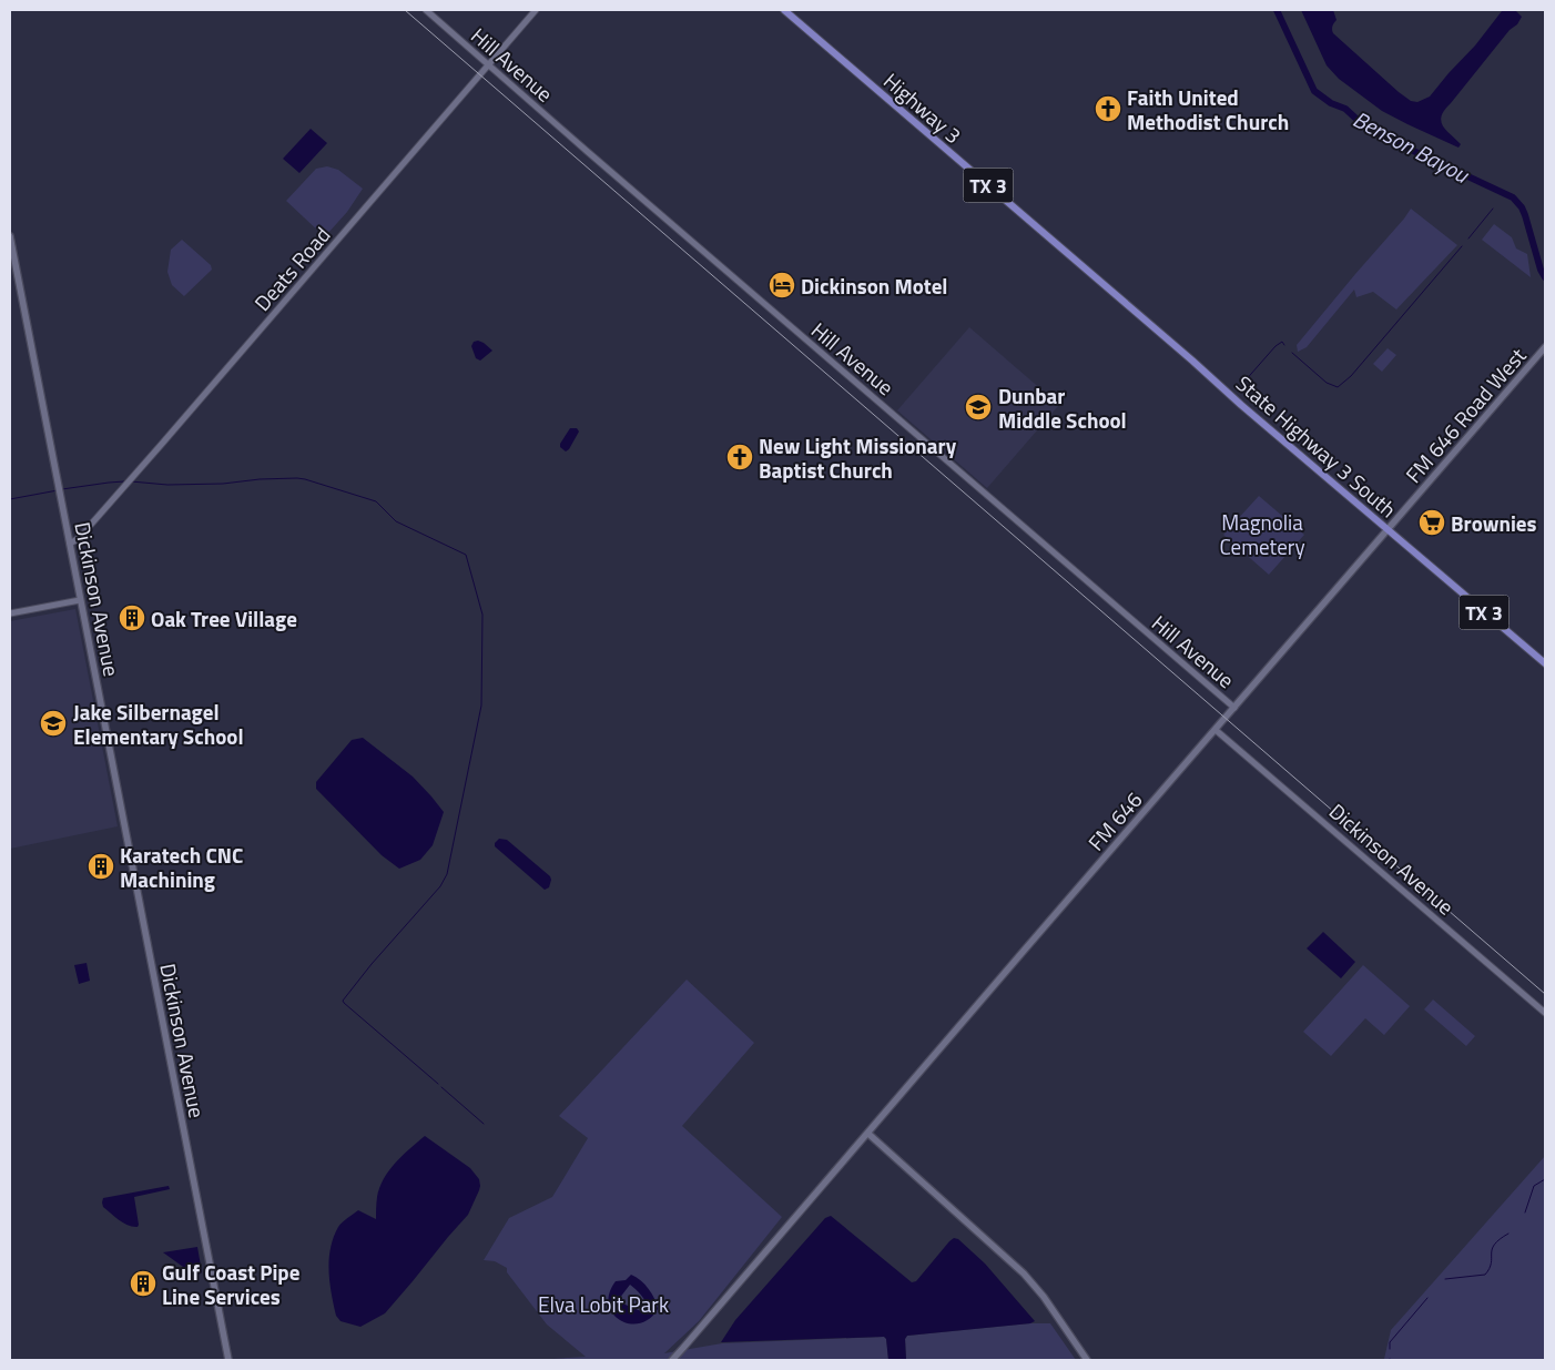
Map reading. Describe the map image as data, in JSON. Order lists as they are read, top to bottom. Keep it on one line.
{"streets":{"main road":["Highway 3","TX 3","FM 646 Road West","State Highway 3 South","Dickinson Avenue","FM 646"],"street":["Hill Avenue","Deats Road"]},"crossings":[["Hill Avenue","Deats Road"],["Hill Avenue","FM 646"],["Highway 3","State Highway 3 South"],["Deats Road","Dickinson Avenue"],["FM 646 Road West","State Highway 3 South"],["FM 646 Road West","FM 646"],["State Highway 3 South","FM 646"],["Dickinson Avenue","FM 646"]],"water":["Benson Bayou"],"parks":["Magnolia Cemetery","Elva Lobit Park"],"places":{"church":["Faith United Methodist Church","New Light Missionary Baptist Church"],"hotel":["Dickinson Motel"],"school or university":["Dunbar Middle School","Jake Silbernagel Elementary School"],"supermarket":["Brownies"],"building":["Oak Tree Village","Karatech CNC Machining","Gulf Coast Pipe Line Services"]}}
